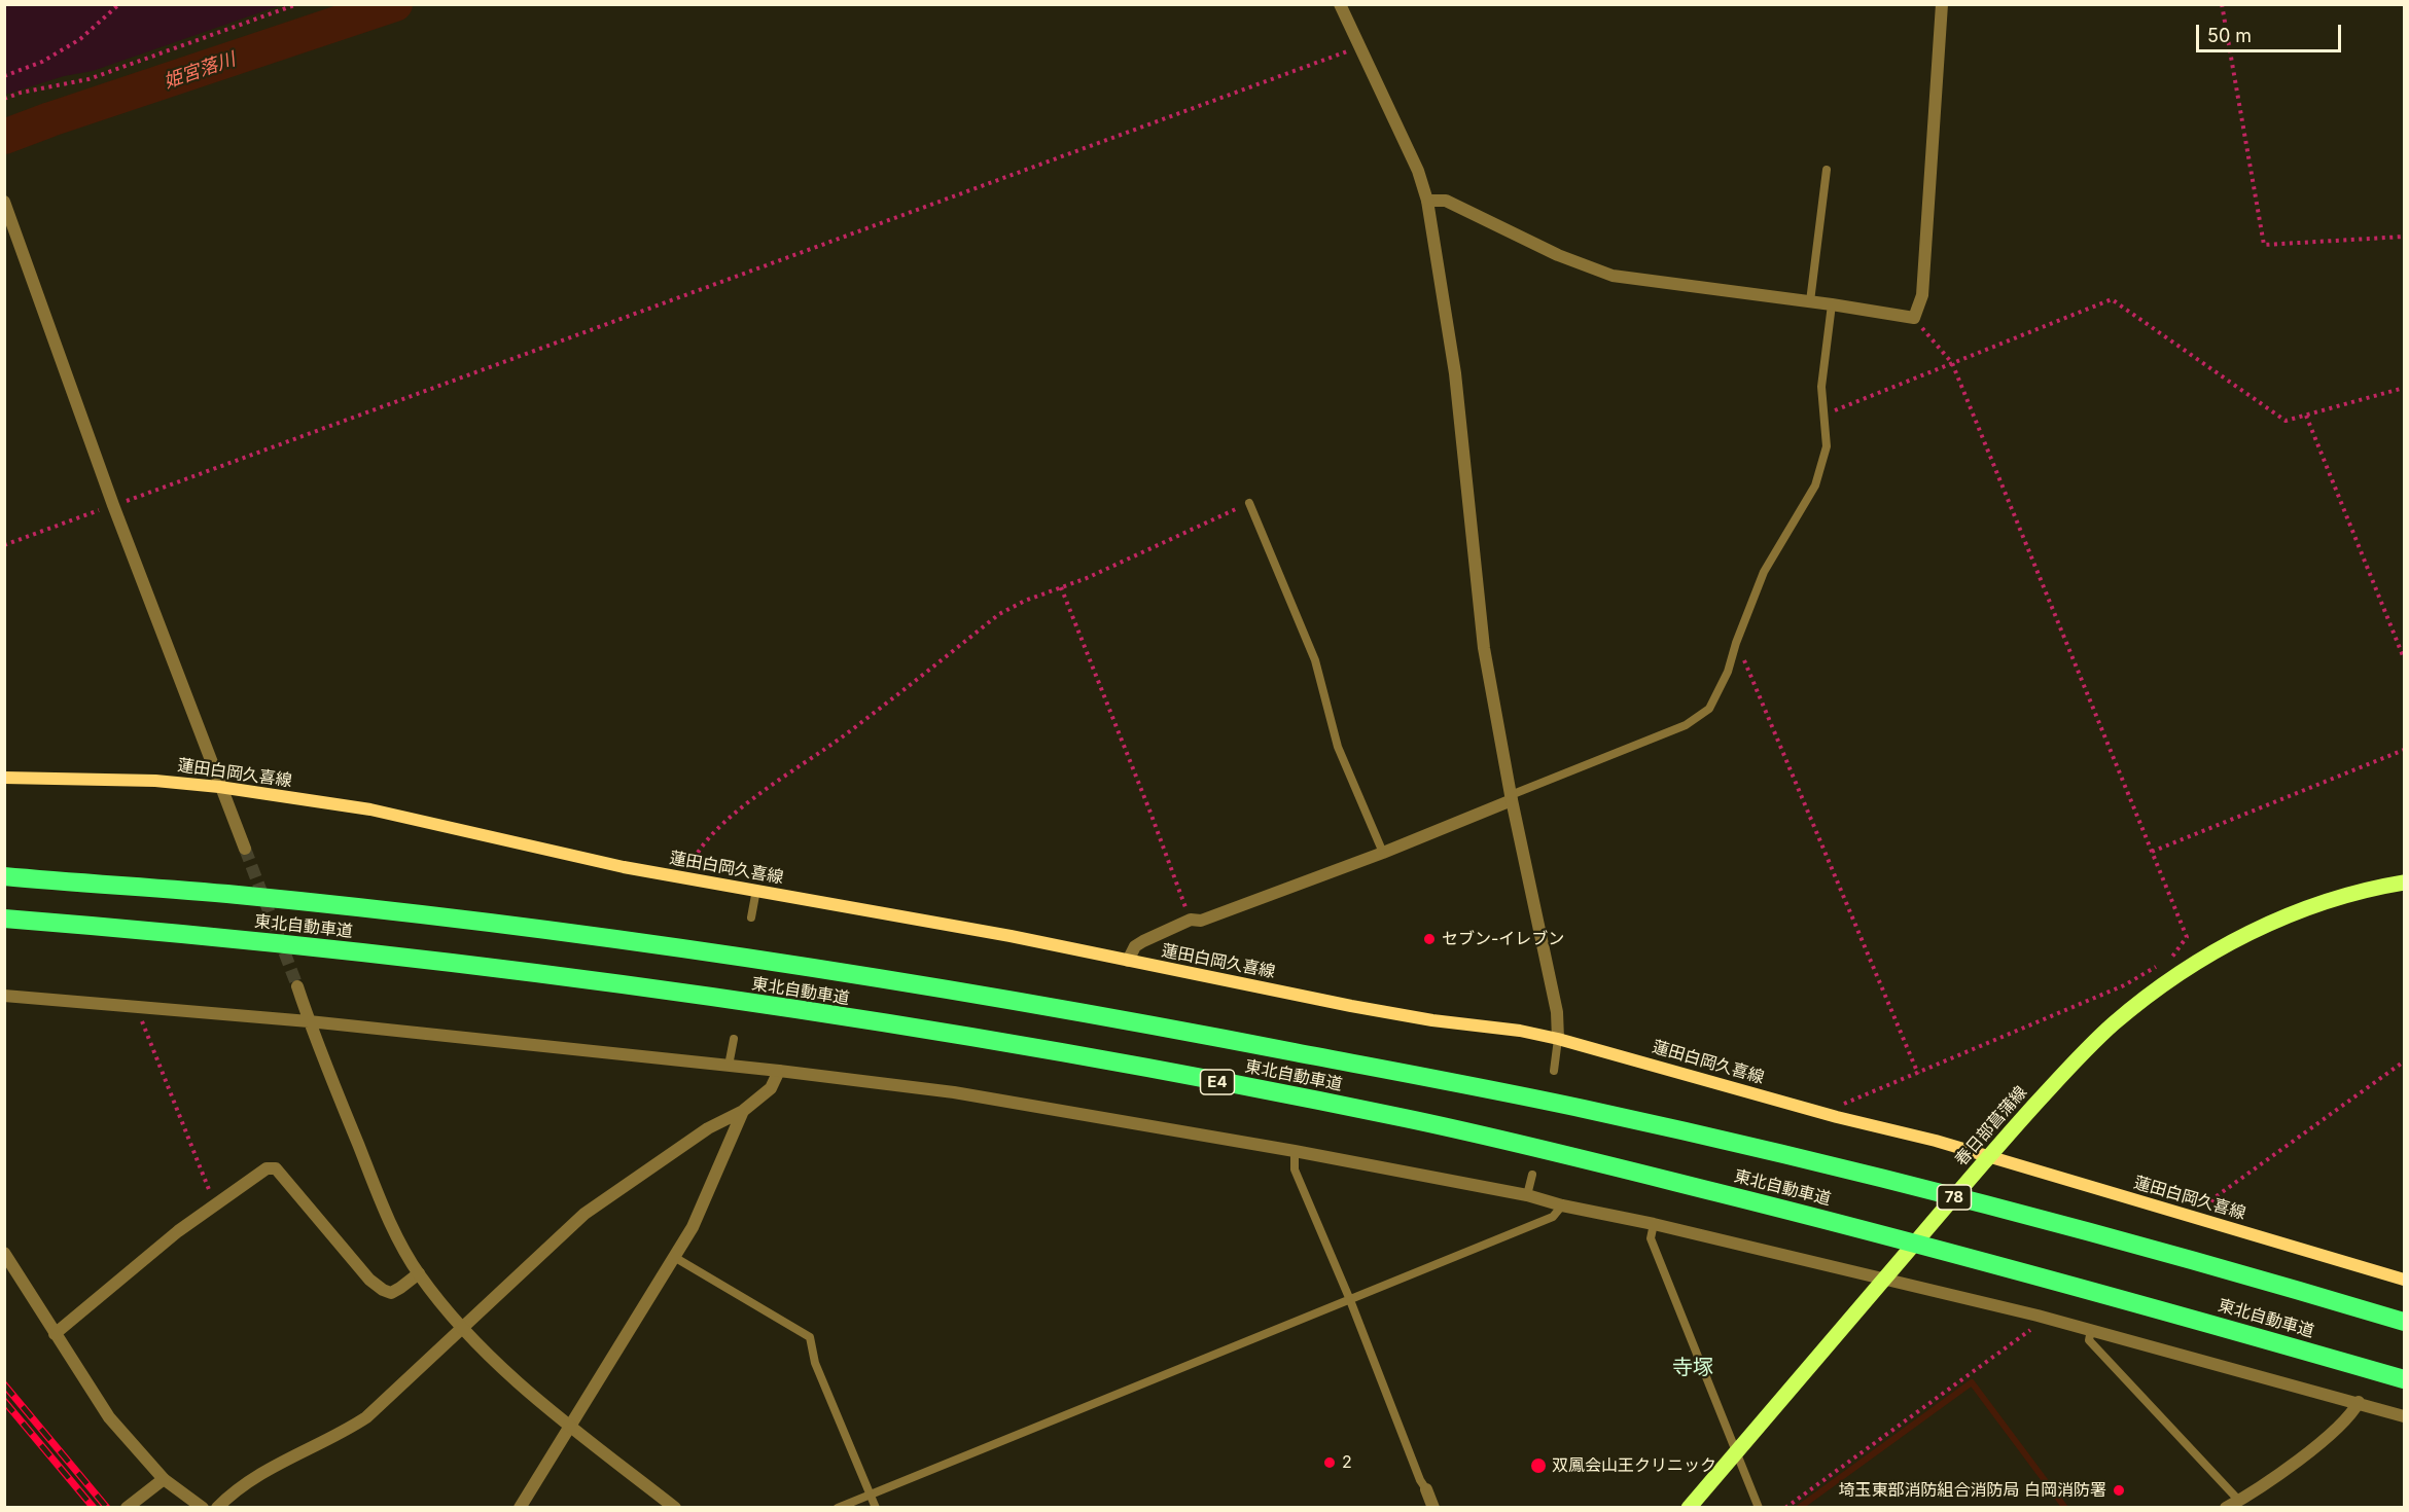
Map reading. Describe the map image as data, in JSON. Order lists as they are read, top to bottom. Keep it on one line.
{"streets":{"highway":["東北自動車道","E4"],"main road":["蓮田白岡久喜線","春日部菖蒲線","78"]},"districts":["寺塚"],"water":["姫宮落川"],"places":["セブン-イレブン","2","双鳳会山王クリニック","埼玉東部消防組合消防局 白岡消防署"],"scale_bar":"50 m"}
